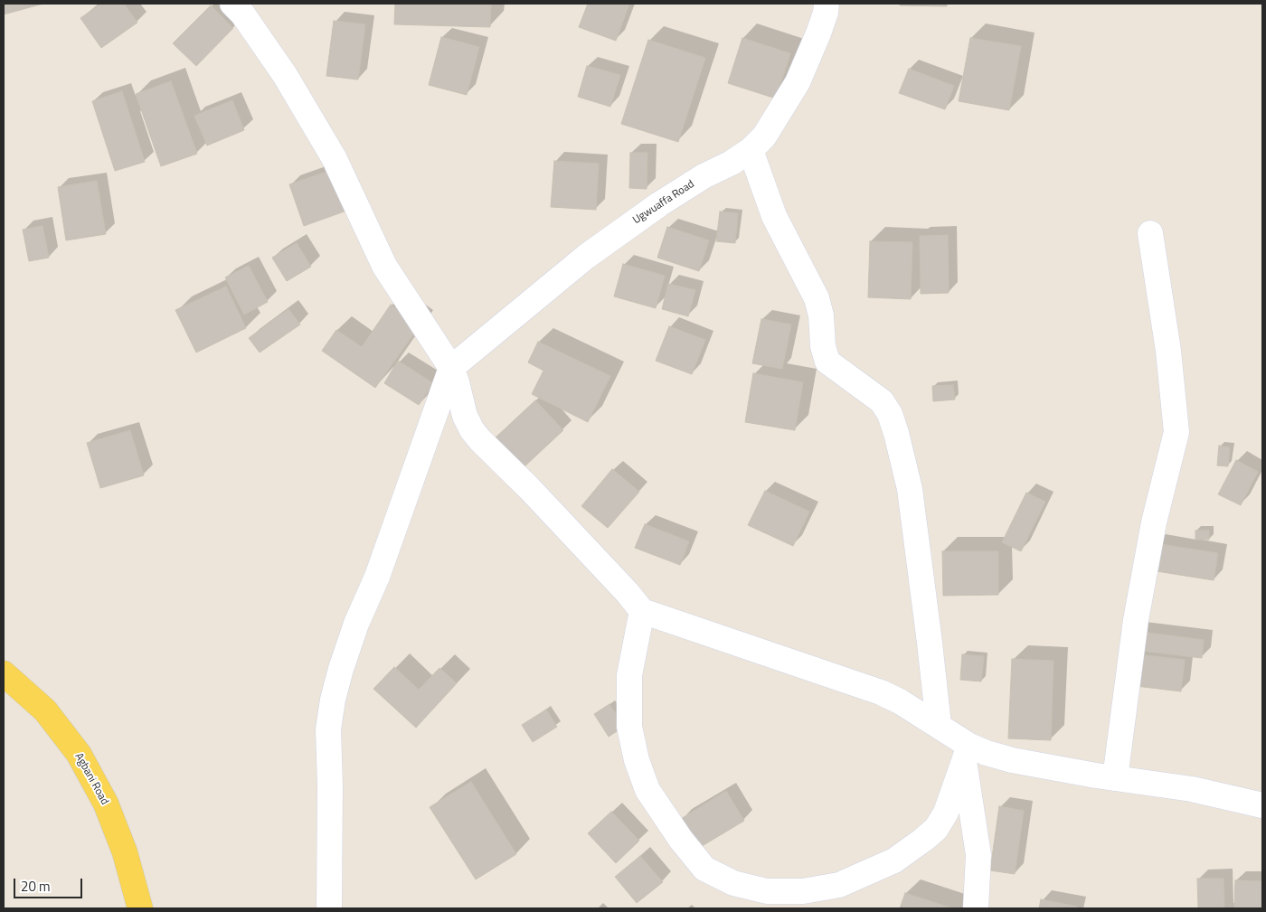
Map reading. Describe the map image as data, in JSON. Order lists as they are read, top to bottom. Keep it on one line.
{"streets":{"main road":["Agbani Road"],"street":["Ugwuaffa Road"]},"scale_bar":"20 m"}
